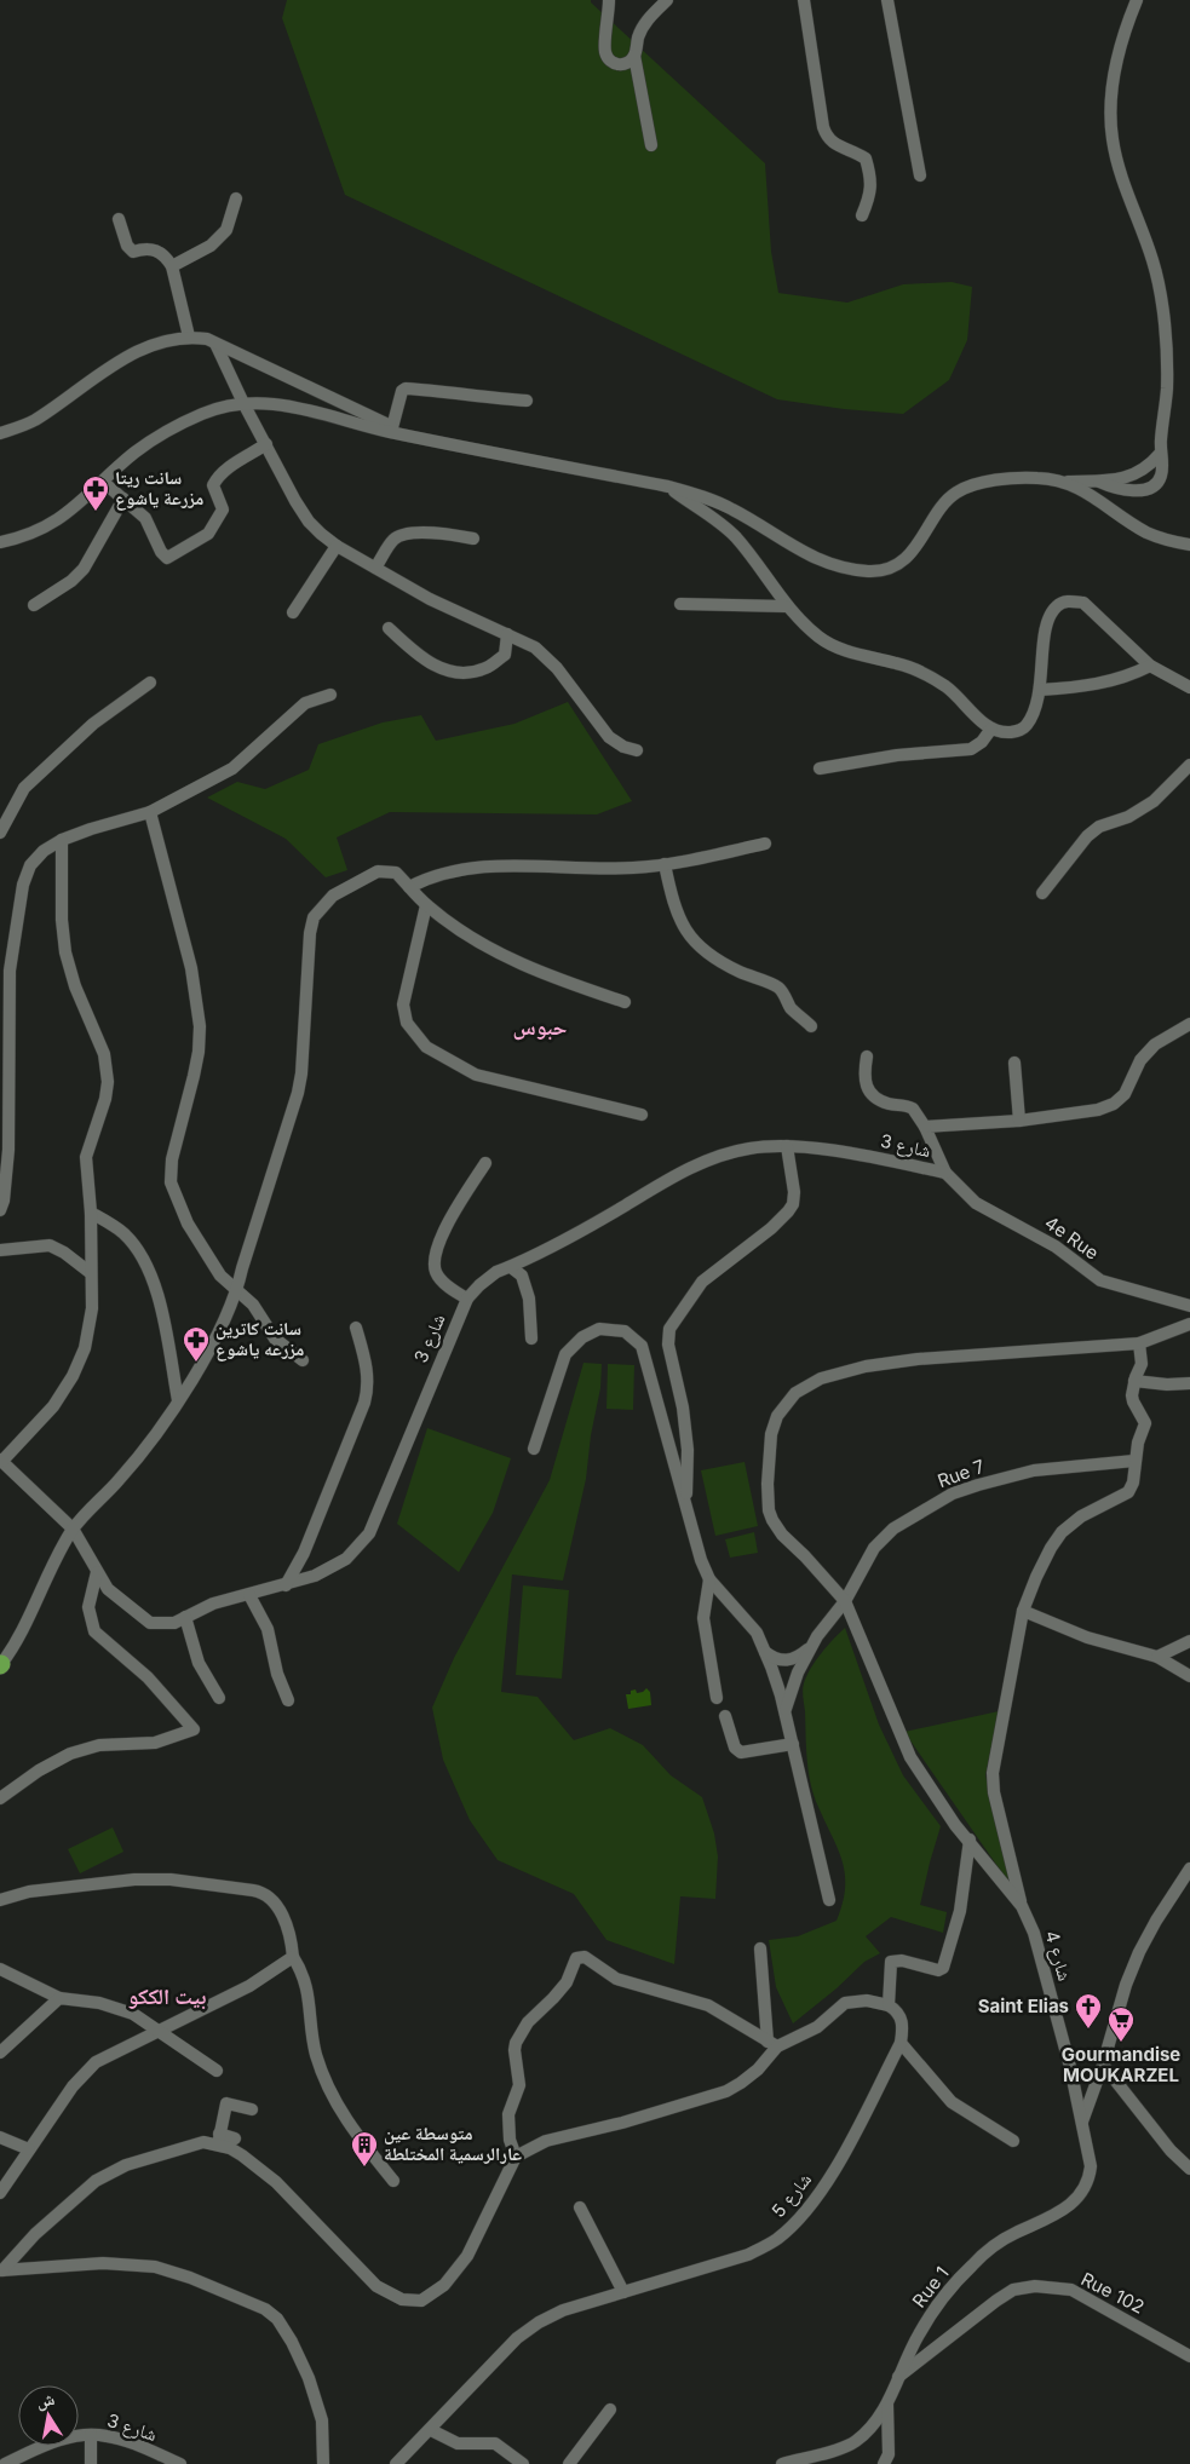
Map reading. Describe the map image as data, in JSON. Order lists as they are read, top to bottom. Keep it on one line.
{"streets":{"street":["شارع 3","4e Rue","Rue 7","شارع 4","شارع 5","Rue 1","Rue 102"]},"crossings":[["شارع 3","4e Rue"],["شارع 4","Rue 1"],["Rue 1","Rue 102"]],"districts":["حبوس","بيت الككو"],"places":{"pharmacy":["سانت ريتا مزرعة ياشوع","سانت كاترين مزرعه ياشوع"],"church":["Saint Elias"],"supermarket":["Gourmandise MOUKARZEL"],"building":["متوسطة عين عارالرسمية المختلطة"]},"north":"top"}
